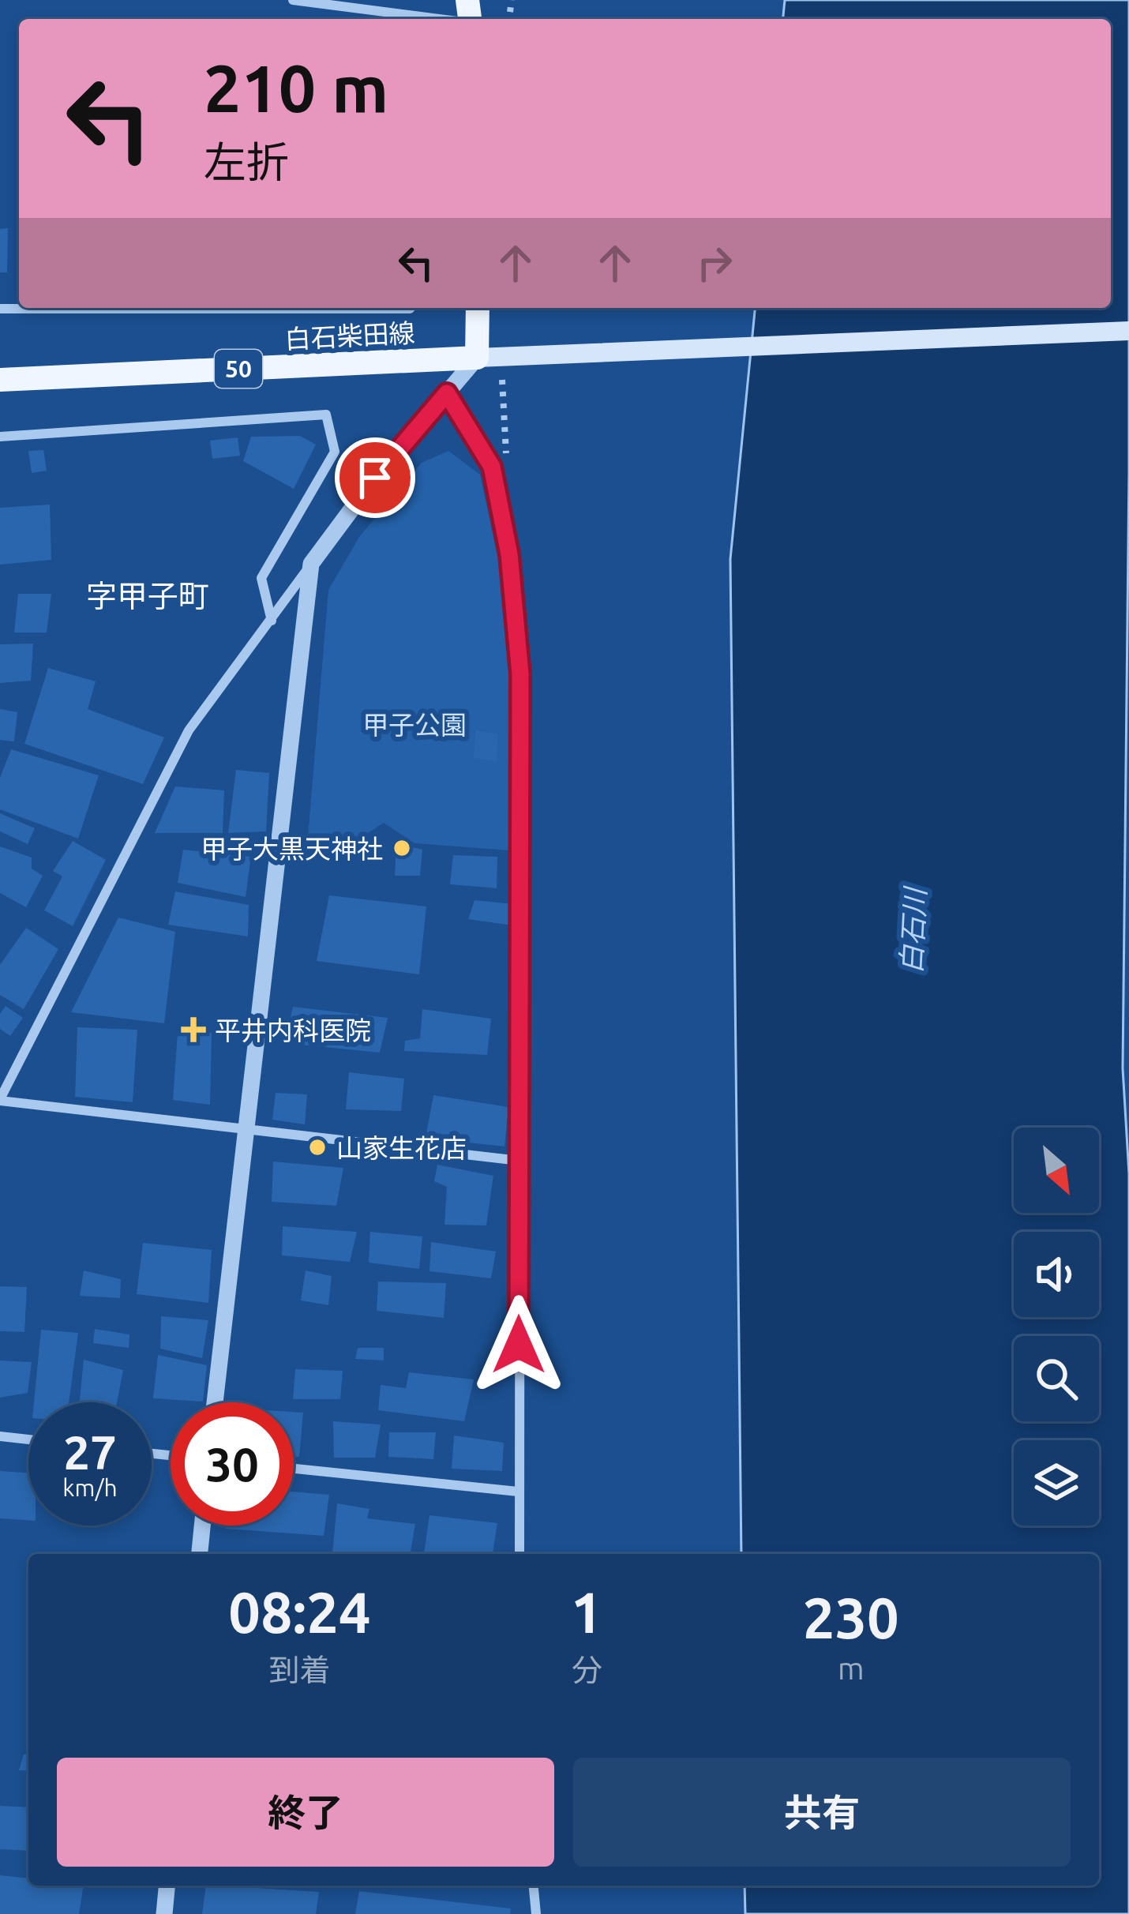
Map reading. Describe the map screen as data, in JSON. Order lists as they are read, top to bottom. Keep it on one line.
{"streets":{"main road":["白石柴田線","50"]},"districts":["字甲子町"],"water":["白石川"],"parks":["甲子公園"],"places":{"other":["甲子大黒天神社","山家生花店"],"health":["平井内科医院"]},"north":"bottom right","page":{"turn":["210 m","左折"],"speed":"27 km/h","limit":"30","eta":["08:24","到着","1","分","230","m"],"buttons":["終了","共有"]}}
